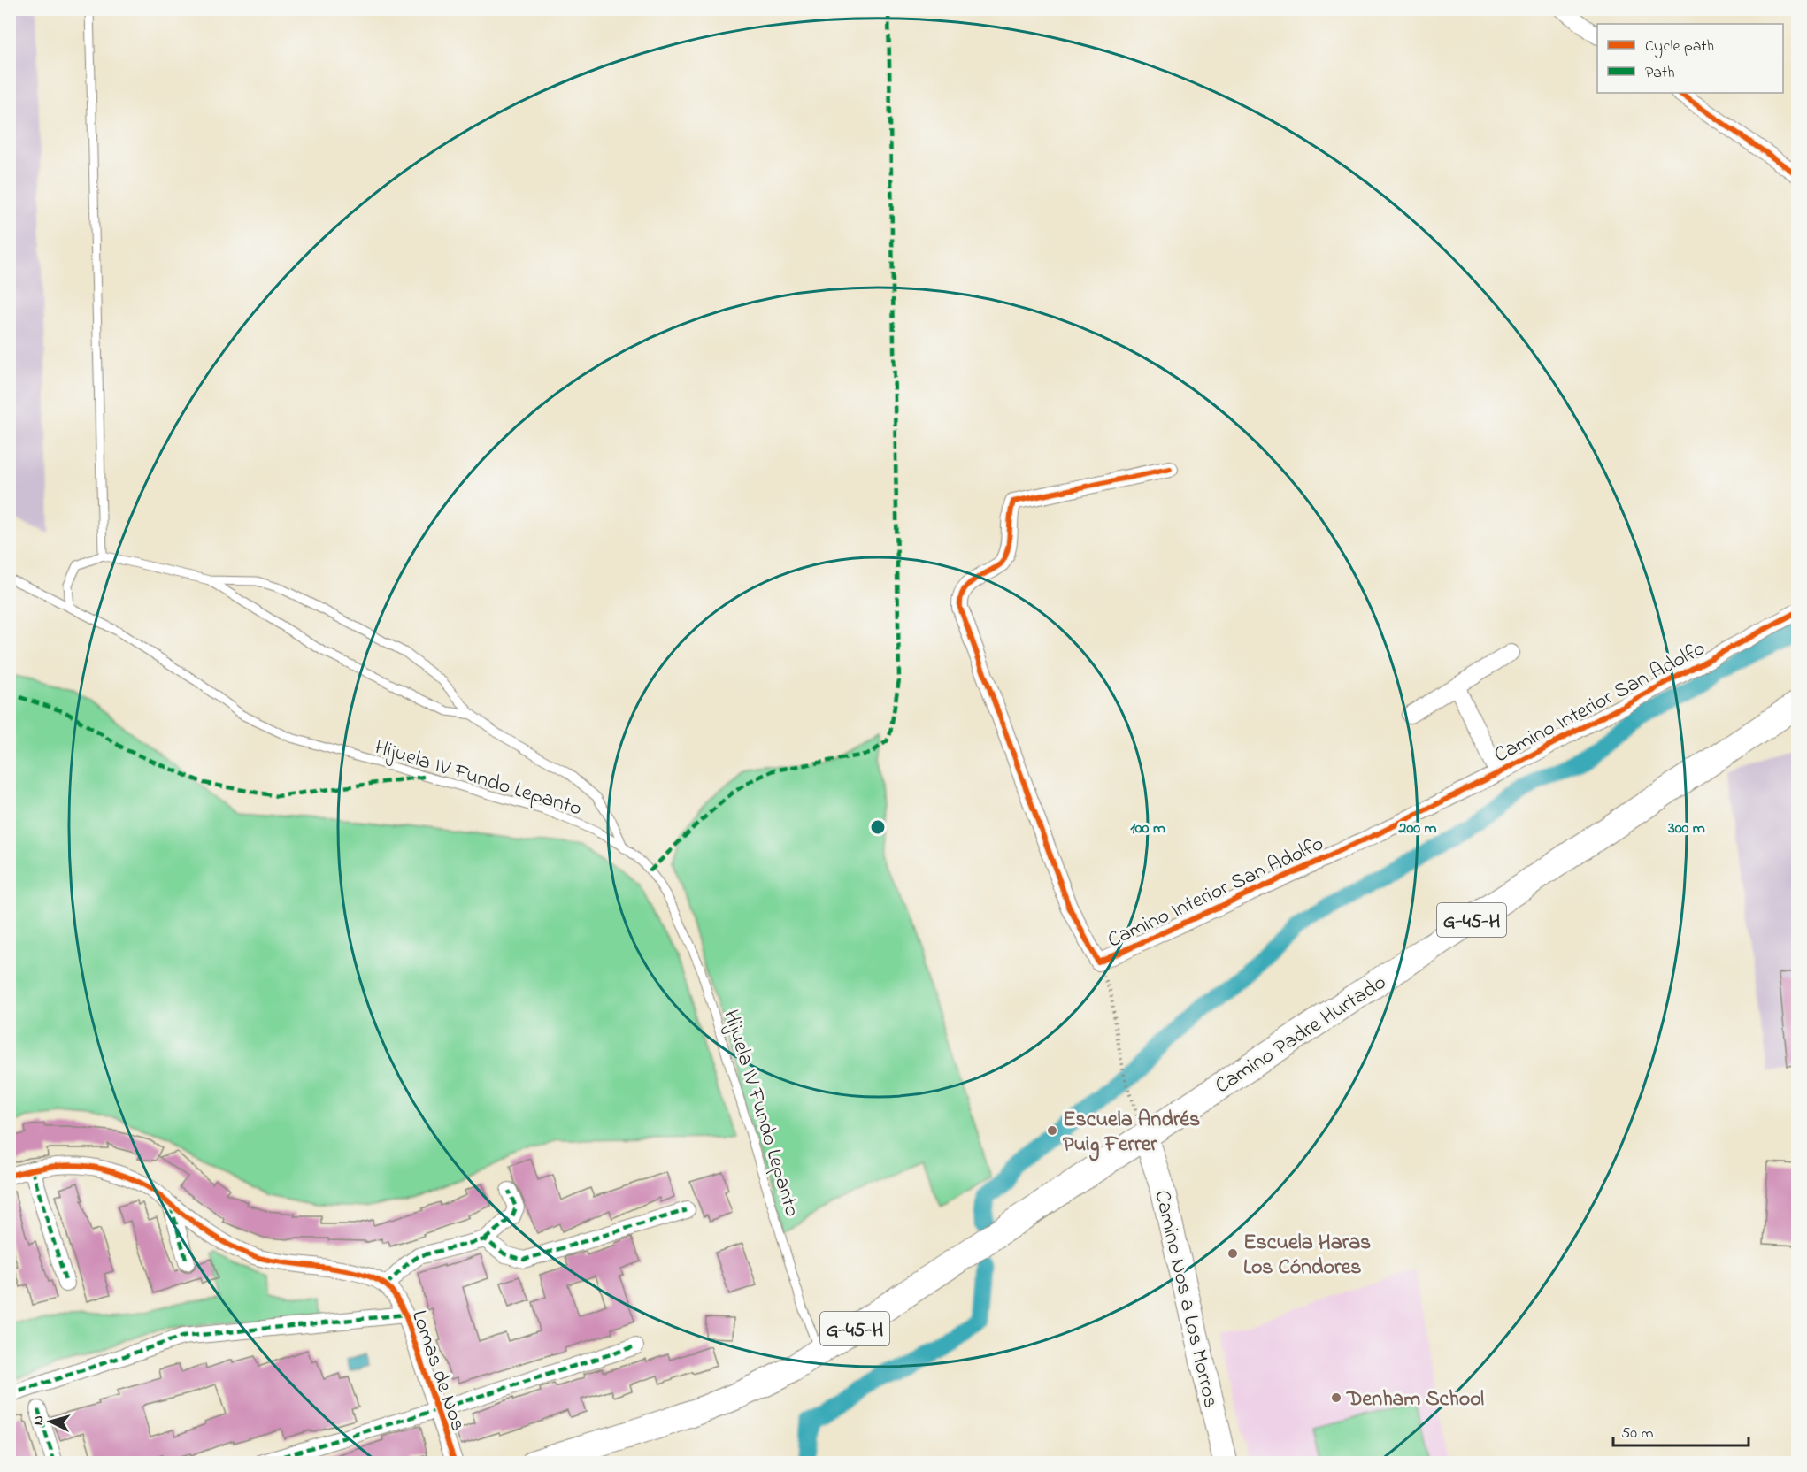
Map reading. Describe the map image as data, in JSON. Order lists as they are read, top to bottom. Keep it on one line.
{"streets":{"main road":["G-45-H","Camino Padre Hurtado","Camino Nos a Los Morros"],"street":["Camino Interior San Adolfo","Lomas de Nos"],"lane":["Hijuela IV Fundo Lepanto"]},"crossings":[["Hijuela IV Fundo Lepanto","Camino Padre Hurtado"],["Camino Padre Hurtado","Camino Nos a Los Morros"]],"places":["Escuela Andrés Puig Ferrer","Escuela Haras Los Cóndores","Denham School"],"legend":["Cycle path","Path"],"scale_bar":"50 m","north":"left","rings":["100 m","200 m","300 m"]}
